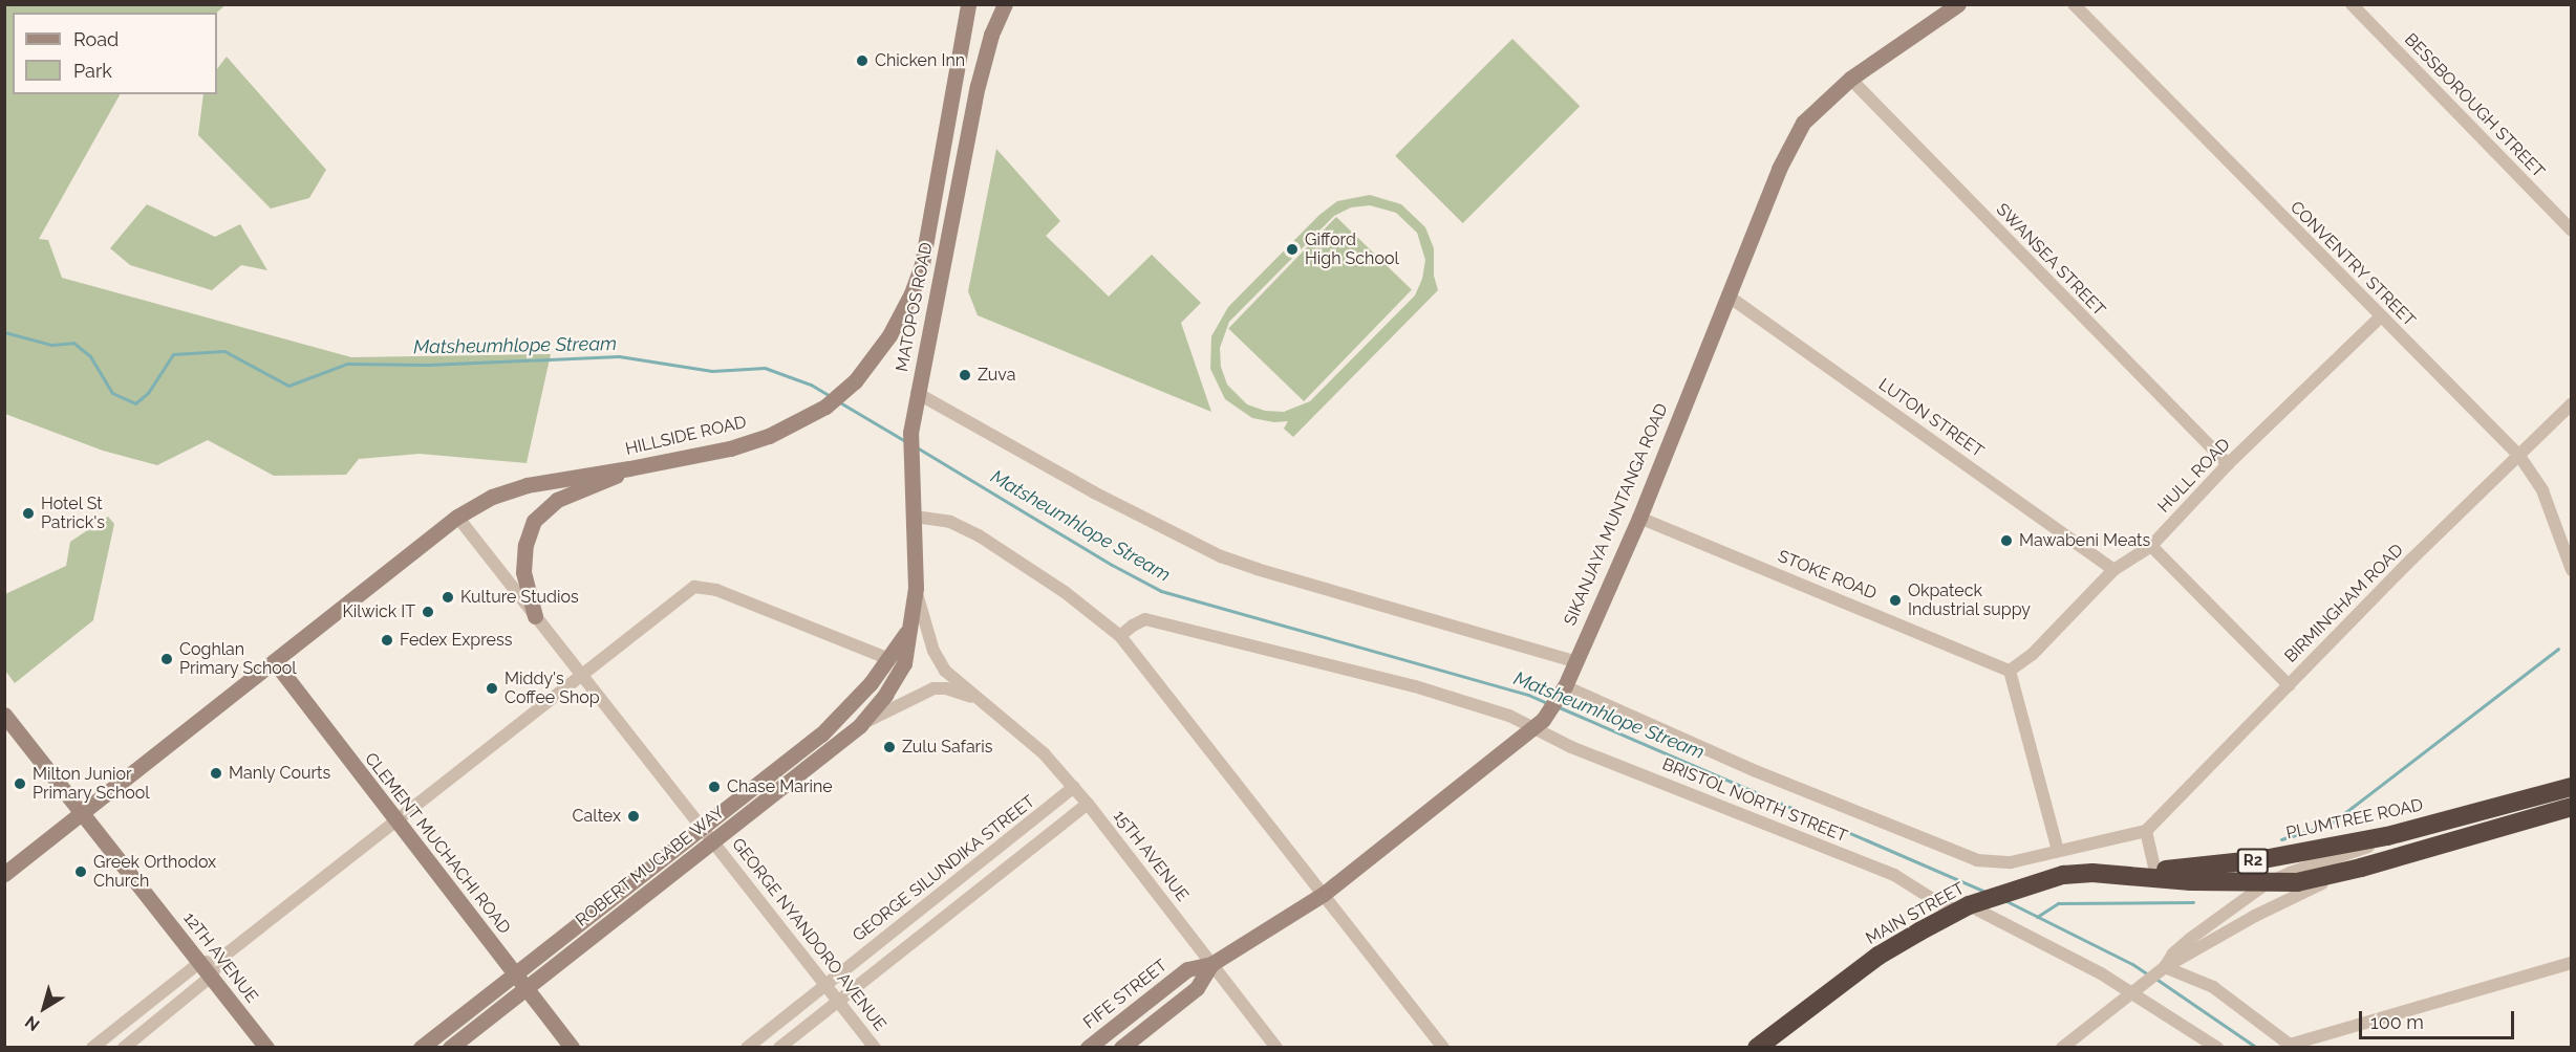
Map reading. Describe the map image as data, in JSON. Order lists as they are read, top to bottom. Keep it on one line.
{"streets":{"highway":["PLUMTREE ROAD","R2","MAIN STREET"],"street":["BESSBOROUGH STREET","SWANSEA STREET","CONVENTRY STREET","MATOPOS ROAD","LUTON STREET","HILLSIDE ROAD","HULL ROAD","SIKANJAYA MUNTANGA ROAD","STOKE ROAD","BIRMINGHAM ROAD","BRISTOL NORTH STREET","CLEMENT MUCHACHI ROAD","15TH AVENUE","ROBERT MUGABE WAY","GEORGE SILUNDIKA STREET","GEORGE NYANDORO AVENUE","12TH AVENUE","FIFE STREET"]},"crossings":[["SWANSEA STREET","HULL ROAD"],["SWANSEA STREET","SIKANJAYA MUNTANGA ROAD"],["CONVENTRY STREET","HULL ROAD"],["CONVENTRY STREET","BIRMINGHAM ROAD"],["MATOPOS ROAD","15TH AVENUE"],["MATOPOS ROAD","ROBERT MUGABE WAY"],["LUTON STREET","HULL ROAD"],["LUTON STREET","SIKANJAYA MUNTANGA ROAD"],["HILLSIDE ROAD","CLEMENT MUCHACHI ROAD"],["HILLSIDE ROAD","GEORGE NYANDORO AVENUE"],["HILLSIDE ROAD","12TH AVENUE"],["HULL ROAD","STOKE ROAD"],["SIKANJAYA MUNTANGA ROAD","STOKE ROAD"],["SIKANJAYA MUNTANGA ROAD","BRISTOL NORTH STREET"],["SIKANJAYA MUNTANGA ROAD","15TH AVENUE"],["SIKANJAYA MUNTANGA ROAD","FIFE STREET"],["BRISTOL NORTH STREET","MAIN STREET"],["PLUMTREE ROAD","R2"],["PLUMTREE ROAD","MAIN STREET"],["CLEMENT MUCHACHI ROAD","ROBERT MUGABE WAY"],["15TH AVENUE","ROBERT MUGABE WAY"],["15TH AVENUE","GEORGE SILUNDIKA STREET"],["15TH AVENUE","FIFE STREET"],["R2","MAIN STREET"],["ROBERT MUGABE WAY","GEORGE NYANDORO AVENUE"],["GEORGE SILUNDIKA STREET","GEORGE NYANDORO AVENUE"]],"water":["Matsheumhlope Stream"],"places":["Chicken Inn","Gifford High School","Zuva","Hotel St Patrick's","Mawabeni Meats","Kulture Studios","Okpateck Industrial suppy","Kilwick IT","Fedex Express","Coghlan Primary School","Middy's Coffee Shop","Zulu Safaris","Manly Courts","Milton Junior Primary School","Chase Marine","Caltex","Greek Orthodox Church"],"legend":["Road","Park"],"scale_bar":"100 m","north":"bottom left"}
